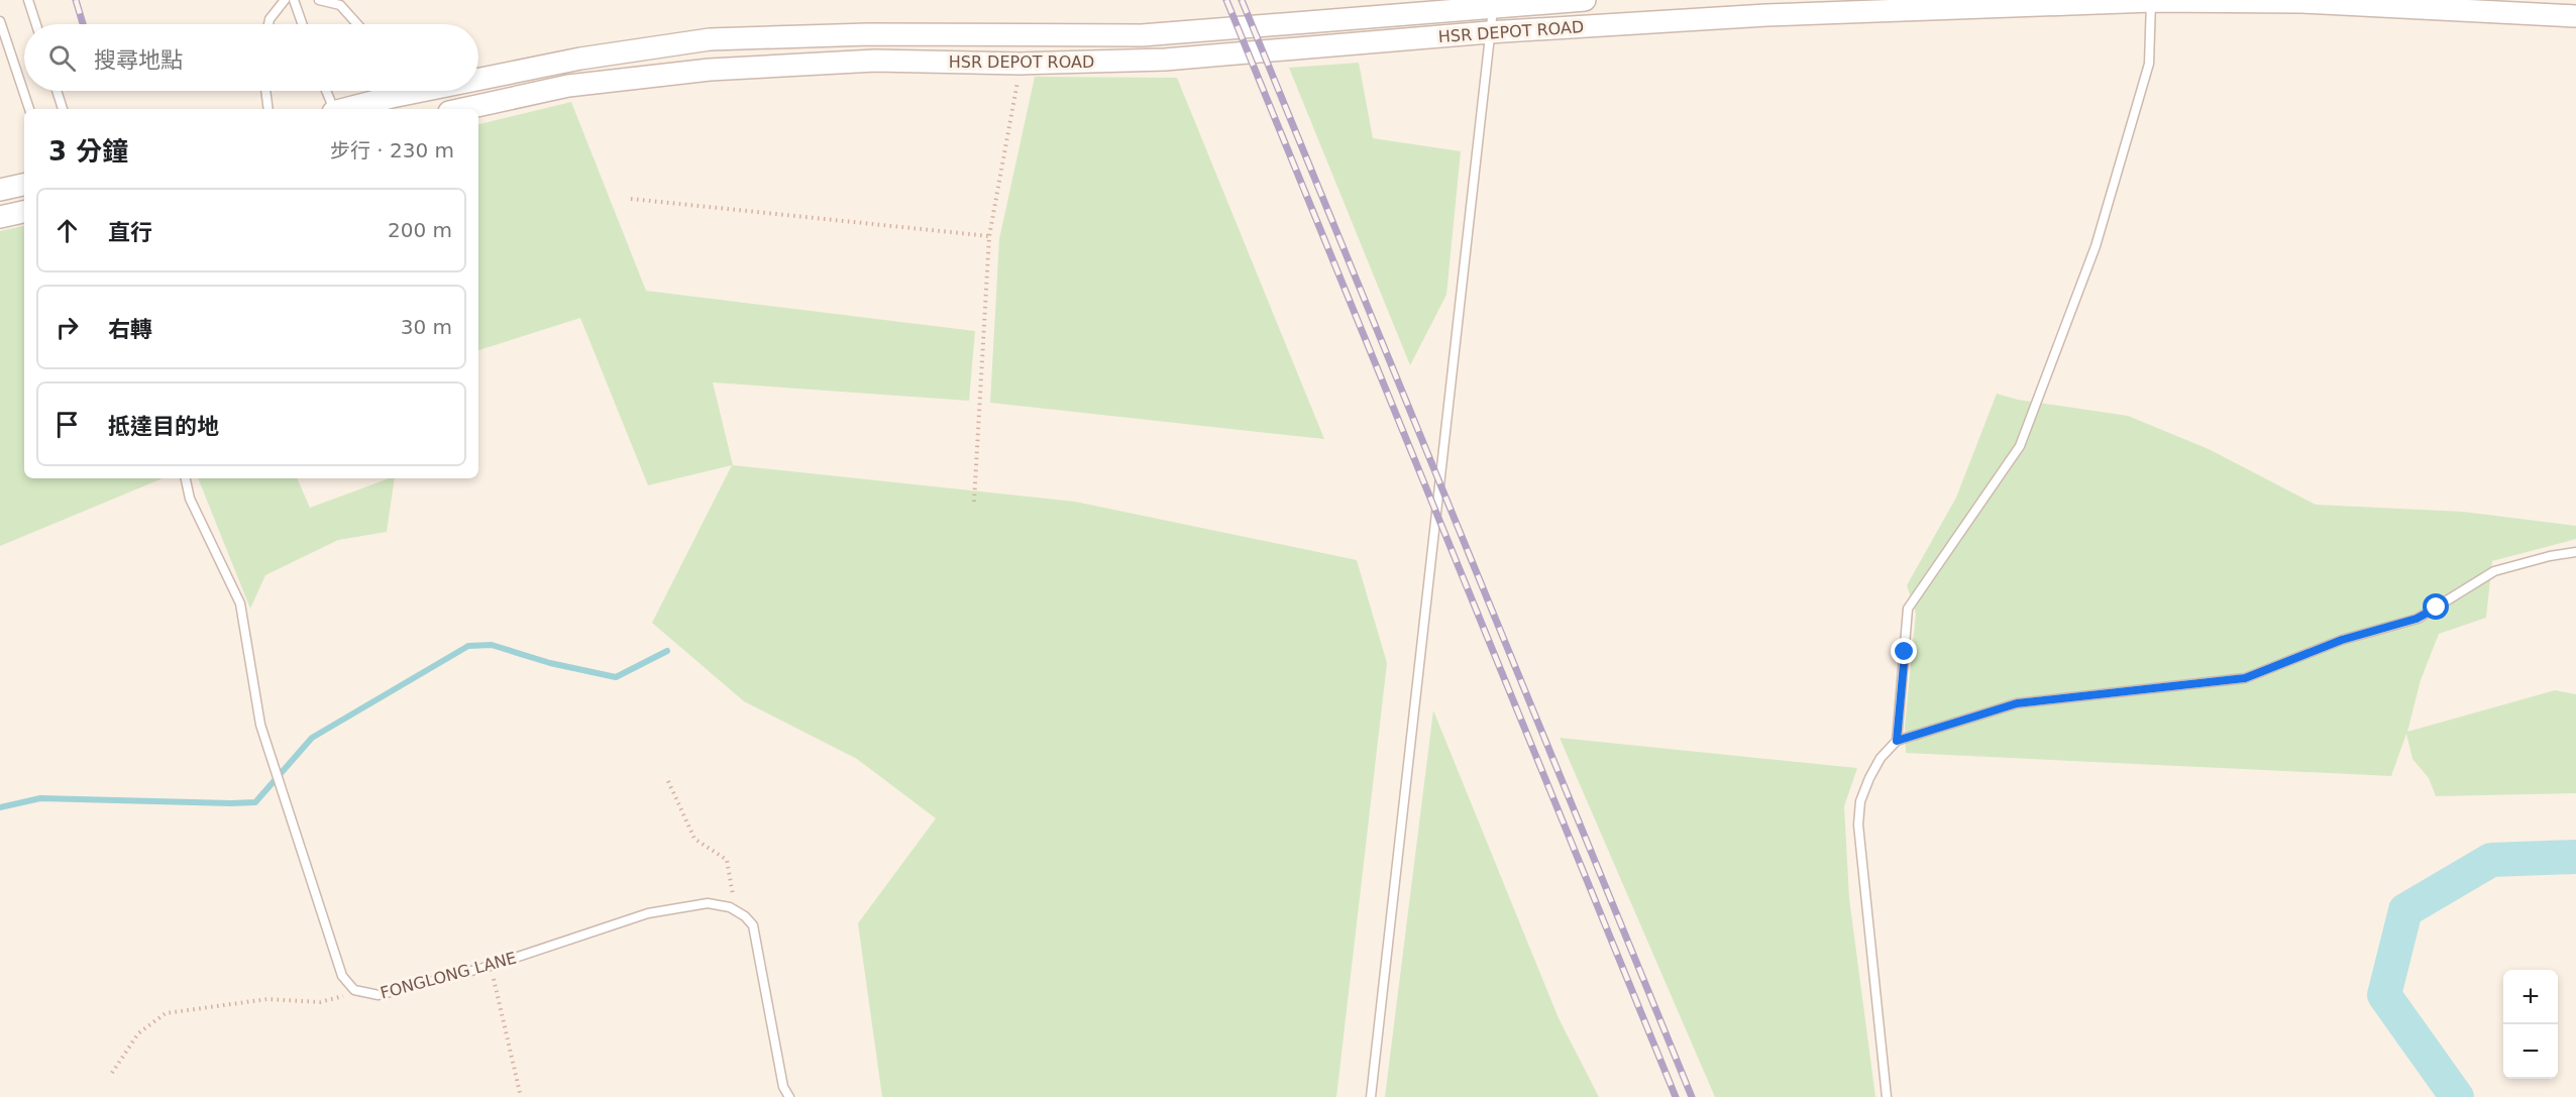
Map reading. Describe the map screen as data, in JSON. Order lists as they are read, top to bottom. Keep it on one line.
{"streets":{"street":["HSR DEPOT ROAD"],"lane":["FONGLONG LANE"]},"page":{"search":"搜尋地點","heading":["3 分鐘","步行 · 230 m"],"list":[["直行","200 m"],["右轉","30 m"],"抵達目的地"],"map_buttons":["+","−"]}}
